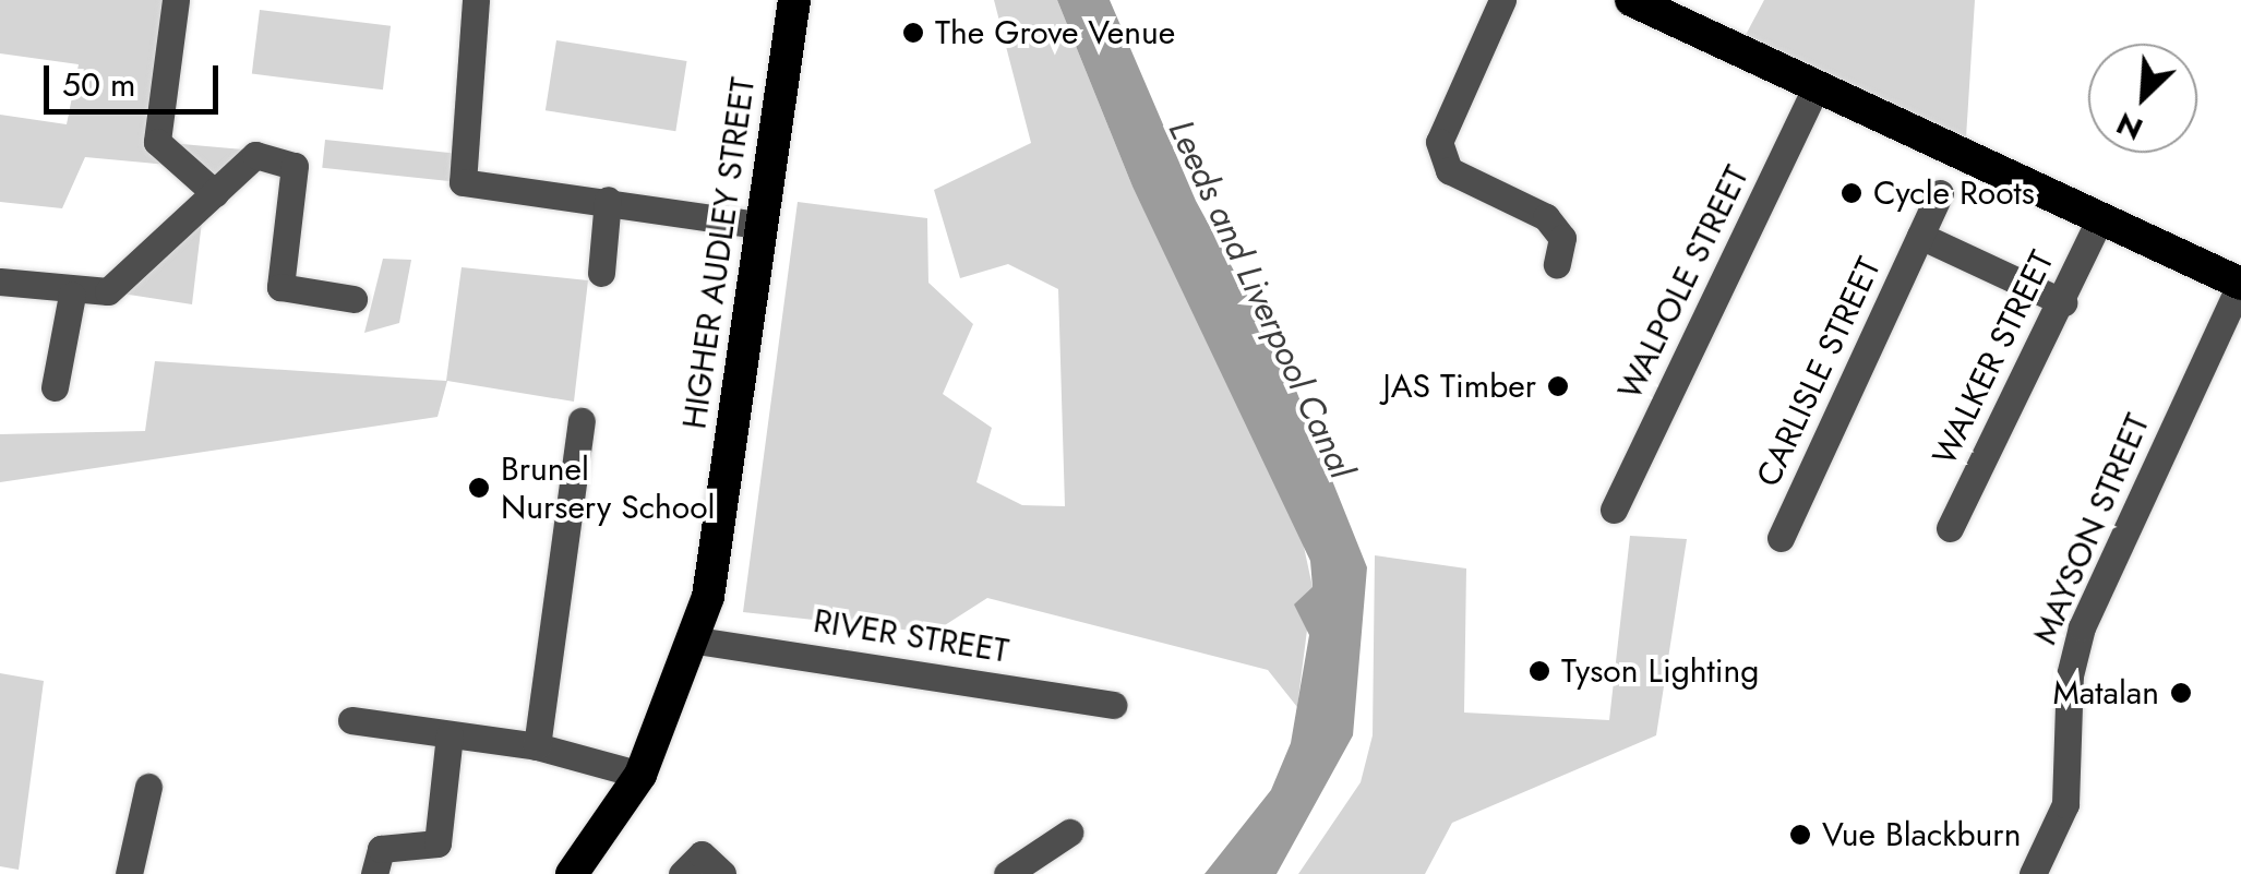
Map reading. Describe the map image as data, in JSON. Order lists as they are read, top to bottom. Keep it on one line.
{"streets":{"highway":["HIGHER AUDLEY STREET"],"street":["WALPOLE STREET","WALKER STREET","CARLISLE STREET","MAYSON STREET","RIVER STREET"]},"crossings":[["HIGHER AUDLEY STREET","RIVER STREET"],["WALKER STREET","CARLISLE STREET"]],"water":["Leeds and Liverpool Canal"],"places":["The Grove Venue","Cycle Roots","JAS Timber","Brunel Nursery School","Tyson Lighting","Matalan","Vue Blackburn"],"scale_bar":"50 m","north":"bottom left"}
